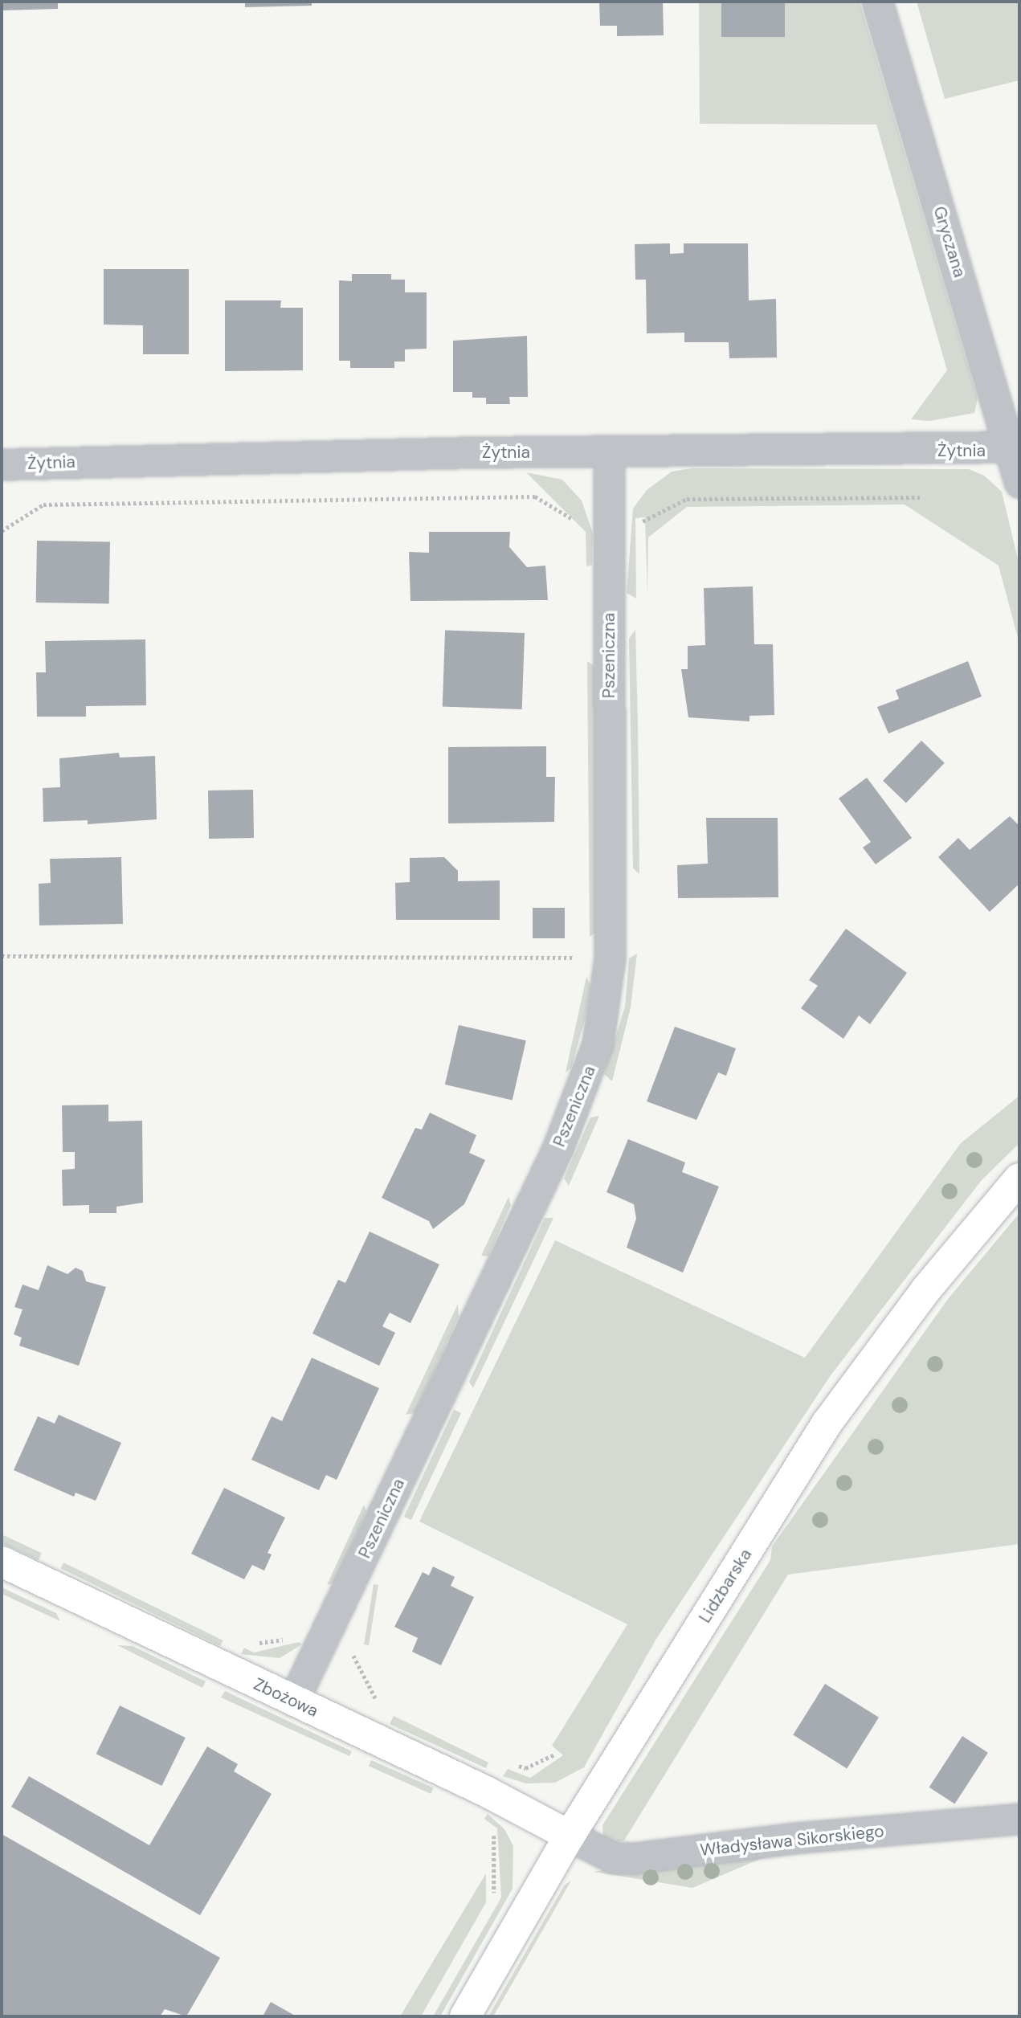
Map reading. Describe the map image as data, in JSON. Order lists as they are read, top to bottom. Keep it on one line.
{"streets":{"main road":["Lidzbarska","Zbożowa"],"street":["Gryczana","Żytnia","Pszeniczna","Władysława Sikorskiego"]},"crossings":[["Gryczana","Żytnia"],["Żytnia","Pszeniczna"],["Pszeniczna","Zbożowa"],["Lidzbarska","Zbożowa"],["Lidzbarska","Władysława Sikorskiego"],["Zbożowa","Władysława Sikorskiego"]]}
